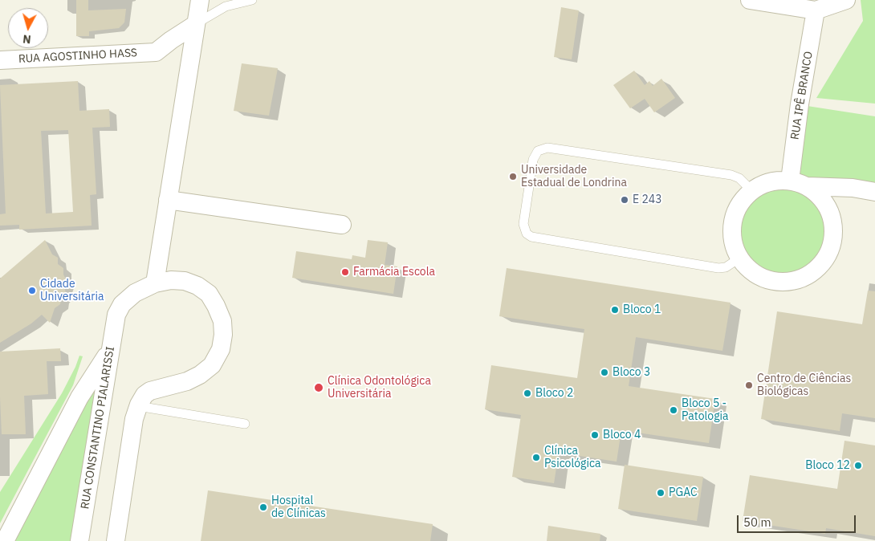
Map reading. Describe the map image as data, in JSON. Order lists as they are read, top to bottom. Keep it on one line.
{"streets":{"street":["RUA AGOSTINHO HASS","RUA IPÊ BRANCO","RUA CONSTANTINO PIALARISSI"]},"places":["Universidade Estadual de Londrina","E 243","Farmácia Escola","Cidade Universitária","Bloco 1","Bloco 3","Centro de Ciências Biológicas","Clínica Odontológica Universitária","Bloco 2","Bloco 5 - Patologia","Bloco 4","Clínica Psicológica","Bloco 12","PGAC","Hospital de Clínicas"],"scale_bar":"50 m","north":"bottom"}
